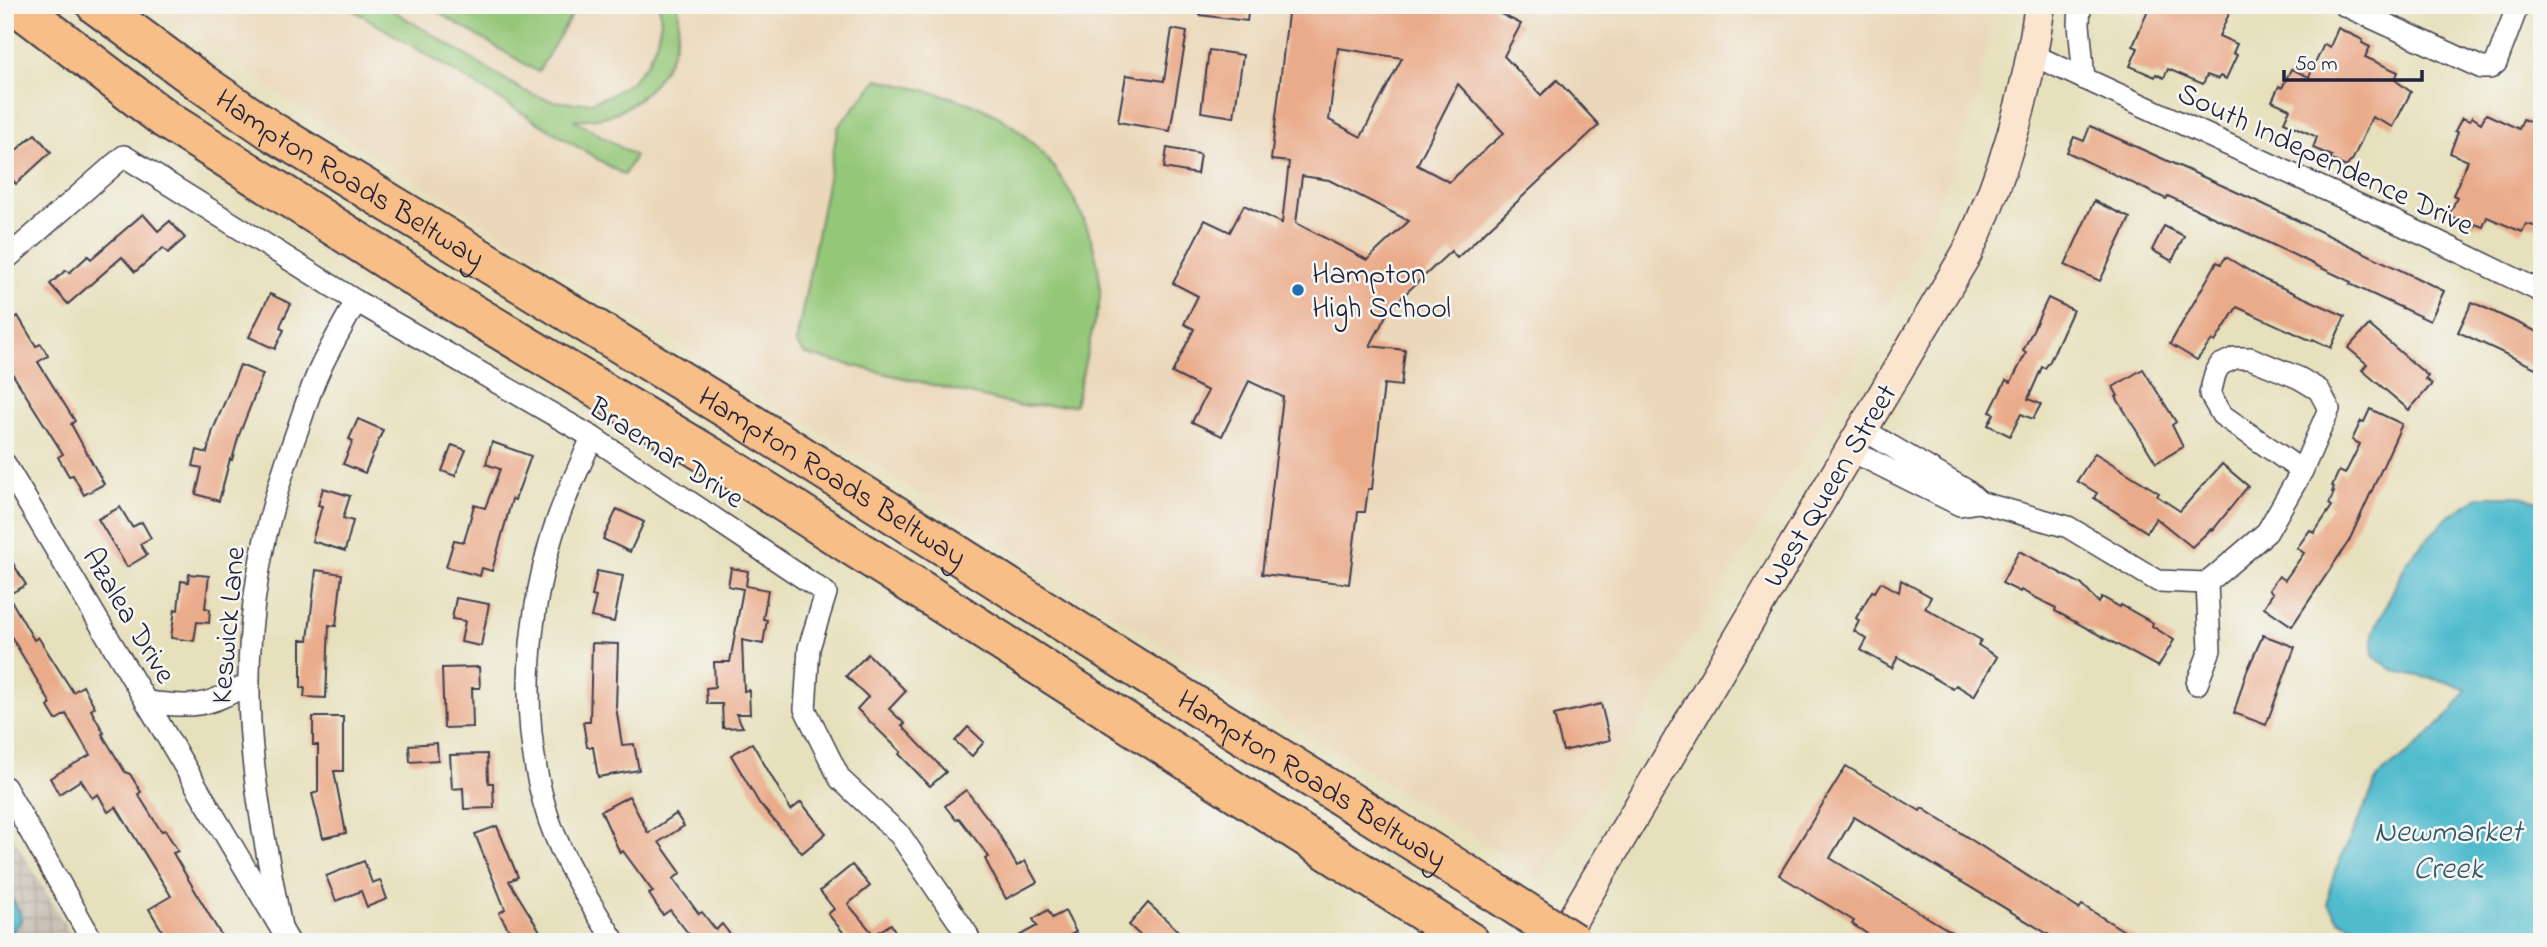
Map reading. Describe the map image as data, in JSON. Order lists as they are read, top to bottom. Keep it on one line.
{"streets":{"highway":["Hampton Roads Beltway"],"main road":["West Queen Street"],"street":["South Independence Drive","Braemar Drive","Azalea Drive","Keswick Lane"]},"crossings":[["South Independence Drive","West Queen Street"],["Braemar Drive","Keswick Lane"],["Azalea Drive","Keswick Lane"]],"water":["Newmarket Creek"],"places":["Hampton High School"],"scale_bar":"50 m"}
